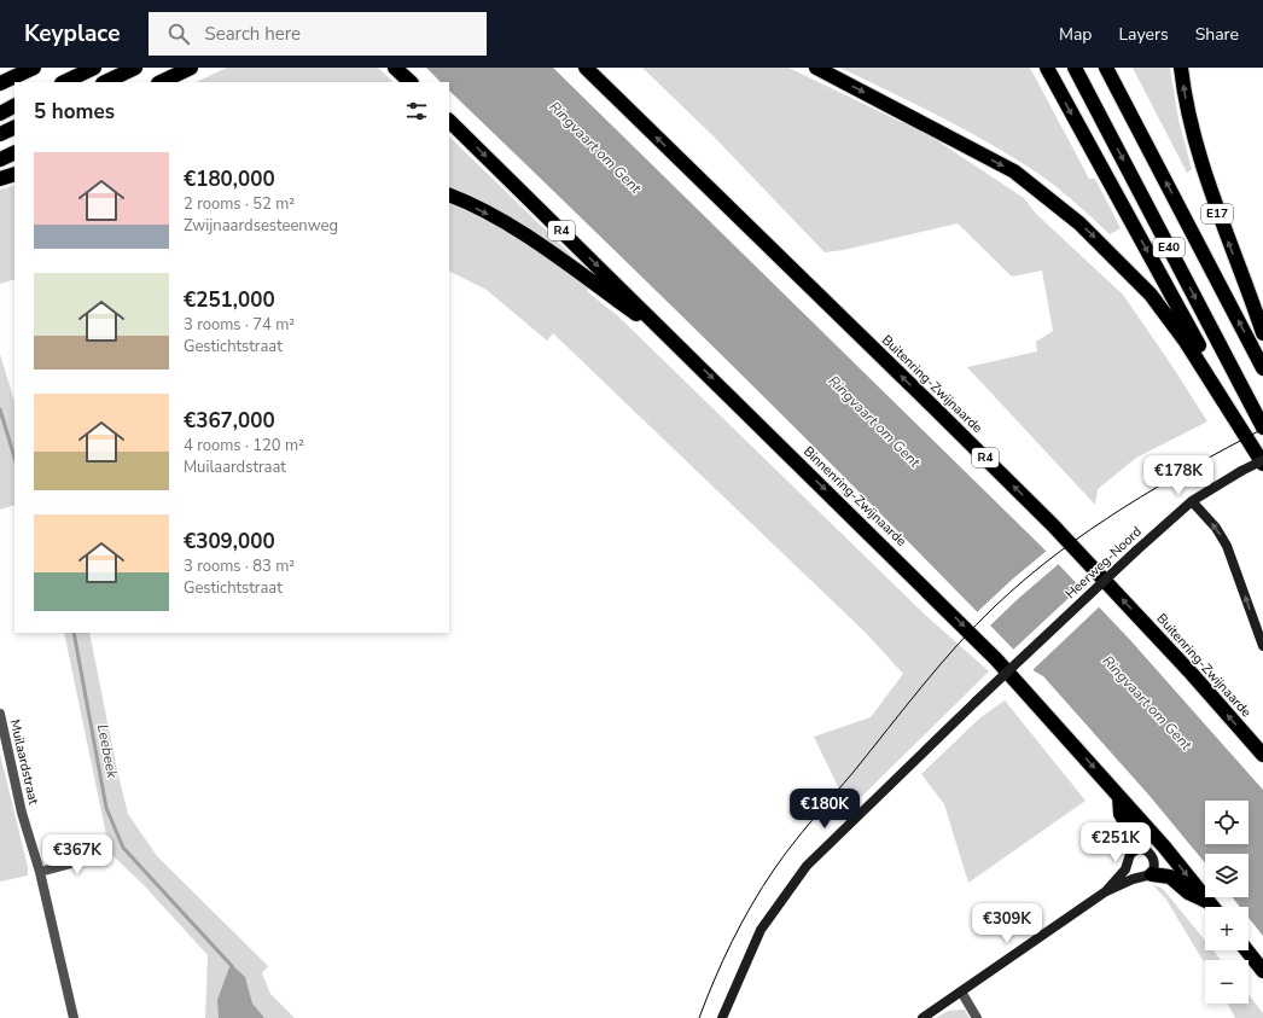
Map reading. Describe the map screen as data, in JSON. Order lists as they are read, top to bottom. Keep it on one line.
{"streets":{"highway":["E17","R4","E40","Buitenring-Zwijnaarde","Binnenring-Zwijnaarde"],"street":["Heerweg-Noord","Muilaardstraat"]},"crossings":[["R4","Binnenring-Zwijnaarde"]],"one_way":["Buitenring-Zwijnaarde"],"water":["Ringvaart om Gent","Leebeek"],"page":{"header":"Keyplace","search":"Search here","nav":["Map","Layers","Share"],"heading":"5 homes","list":[{"name":"€180,000","note":"2 rooms · 52 m² · Zwijnaardsesteenweg"},{"name":"€251,000","note":"3 rooms · 74 m² · Gestichtstraat"},{"name":"€367,000","note":"4 rooms · 120 m² · Muilaardstraat"},{"name":"€309,000","note":"3 rooms · 83 m² · Gestichtstraat"}],"price":["€178K","€180K","€251K","€367K","€309K"],"map_buttons":["+","−"]}}
